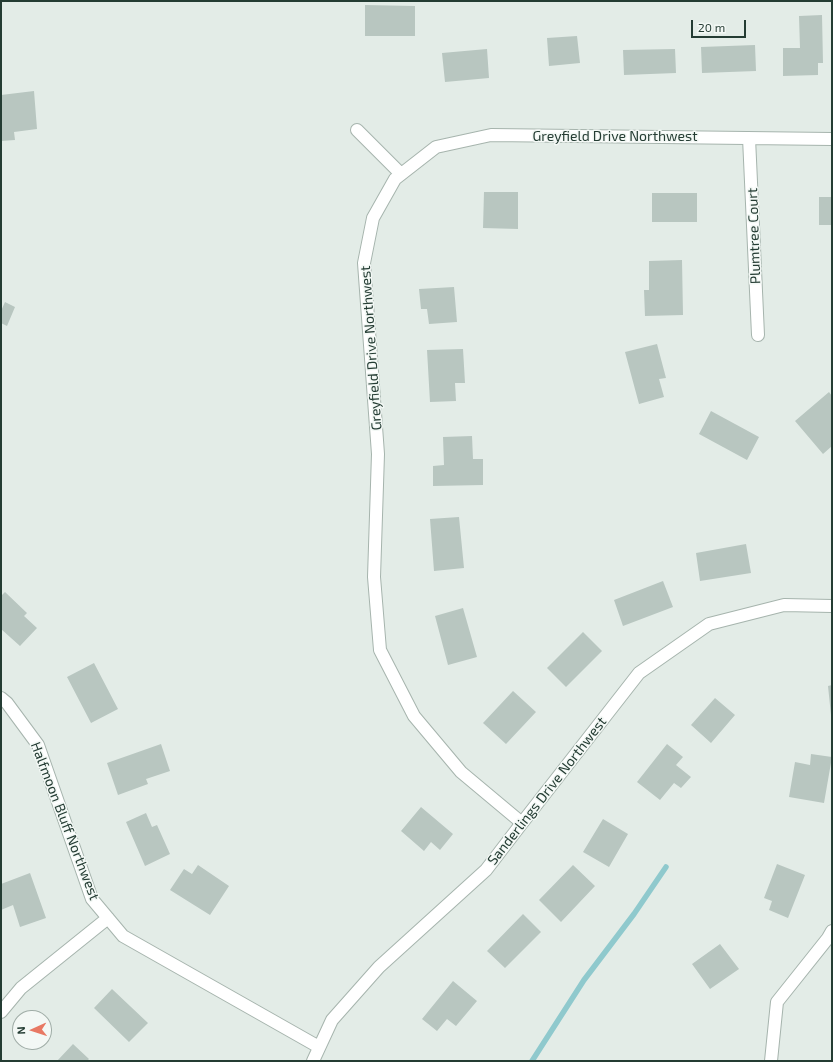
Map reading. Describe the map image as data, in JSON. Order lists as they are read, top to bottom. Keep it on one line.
{"streets":{"street":["Greyfield Drive Northwest","Plumtree Court","Sanderlings Drive Northwest","Halfmoon Bluff Northwest"]},"crossings":[["Greyfield Drive Northwest","Plumtree Court"],["Greyfield Drive Northwest","Sanderlings Drive Northwest"],["Sanderlings Drive Northwest","Halfmoon Bluff Northwest"]],"scale_bar":"20 m","north":"left"}
